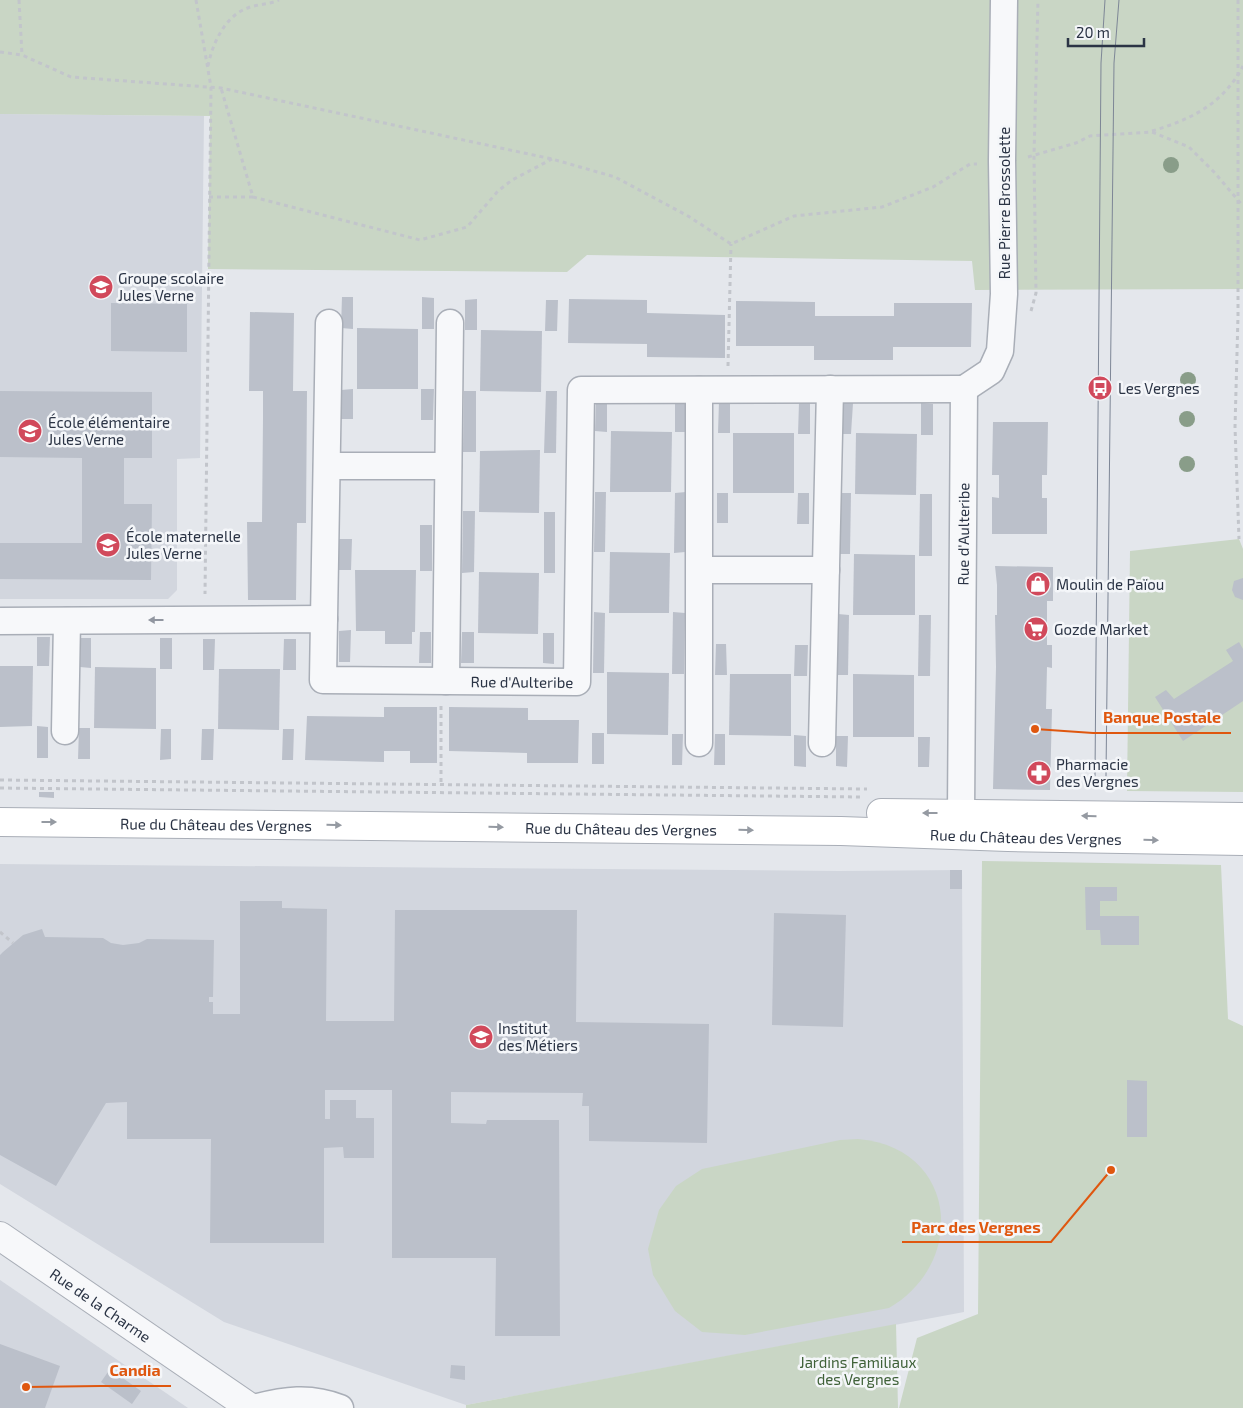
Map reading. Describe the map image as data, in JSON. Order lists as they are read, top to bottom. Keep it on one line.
{"streets":{"main road":["Rue du Château des Vergnes"],"street":["Rue Pierre Brossolette","Rue d'Aulteribe","Rue de la Charme"]},"crossings":[["Rue Pierre Brossolette","Rue d'Aulteribe"],["Rue d'Aulteribe","Rue du Château des Vergnes"]],"parks":["Jardins Familiaux des Vergnes"],"places":{"school or university":["Groupe scolaire Jules Verne","École élémentaire Jules Verne","École maternelle Jules Verne","Institut des Métiers"],"bus stop":["Les Vergnes"],"shop":["Moulin de Païou"],"supermarket":["Gozde Market"],"other":["Banque Postale","Parc des Vergnes","Candia"],"pharmacy":["Pharmacie des Vergnes"]},"scale_bar":"20 m"}
